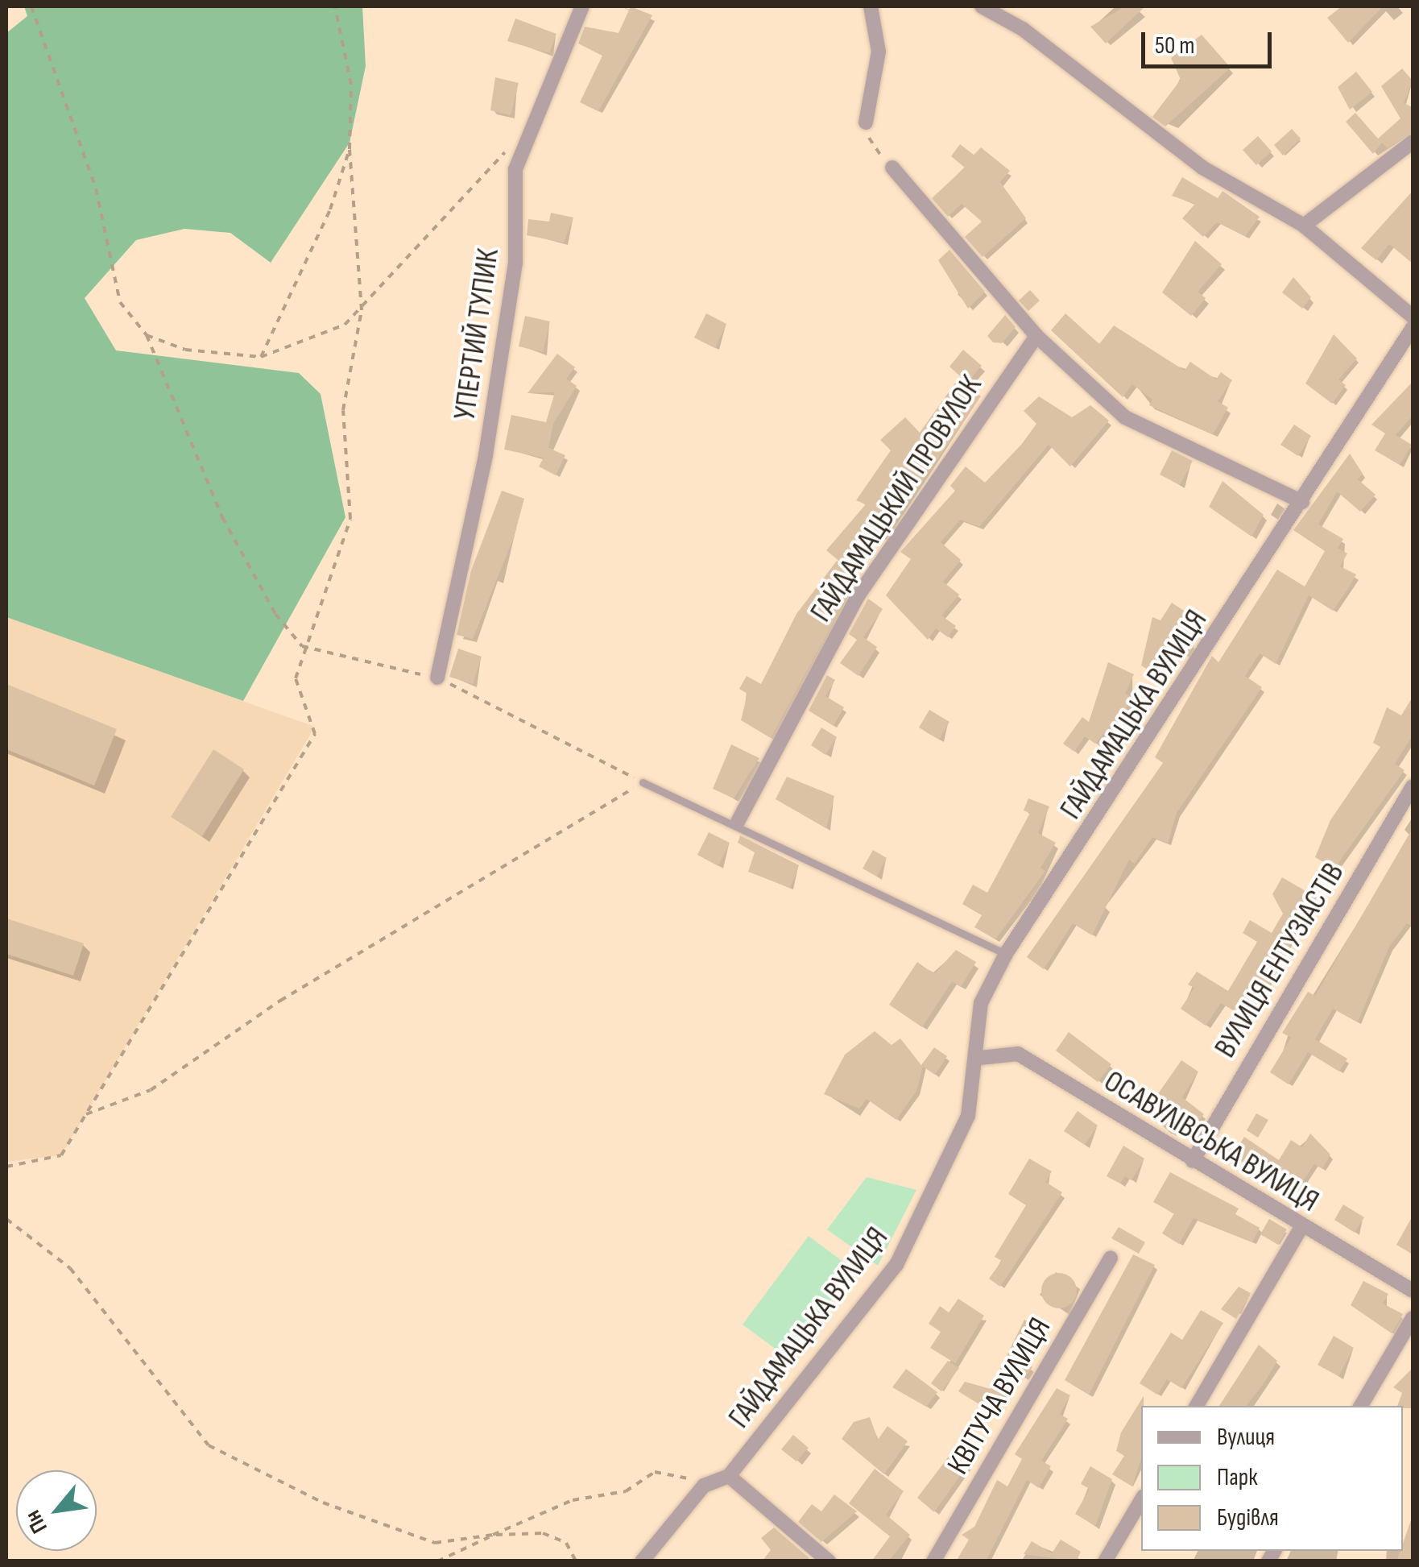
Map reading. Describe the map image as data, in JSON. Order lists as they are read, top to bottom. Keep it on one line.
{"streets":{"street":["УПЕРТИЙ ТУПИК","ГАЙДАМАЦЬКИЙ ПРОВУЛОК","ГАЙДАМАЦЬКА ВУЛИЦЯ","ВУЛИЦЯ ЕНТУЗІАСТІВ","ОСАВУЛІВСЬКА ВУЛИЦЯ","КВІТУЧА ВУЛИЦЯ"]},"crossings":[["ГАЙДАМАЦЬКА ВУЛИЦЯ","ОСАВУЛІВСЬКА ВУЛИЦЯ"],["ВУЛИЦЯ ЕНТУЗІАСТІВ","ОСАВУЛІВСЬКА ВУЛИЦЯ"]],"legend":["Вулиця","Парк","Будівля"],"scale_bar":"50 m","north":"bottom left"}
